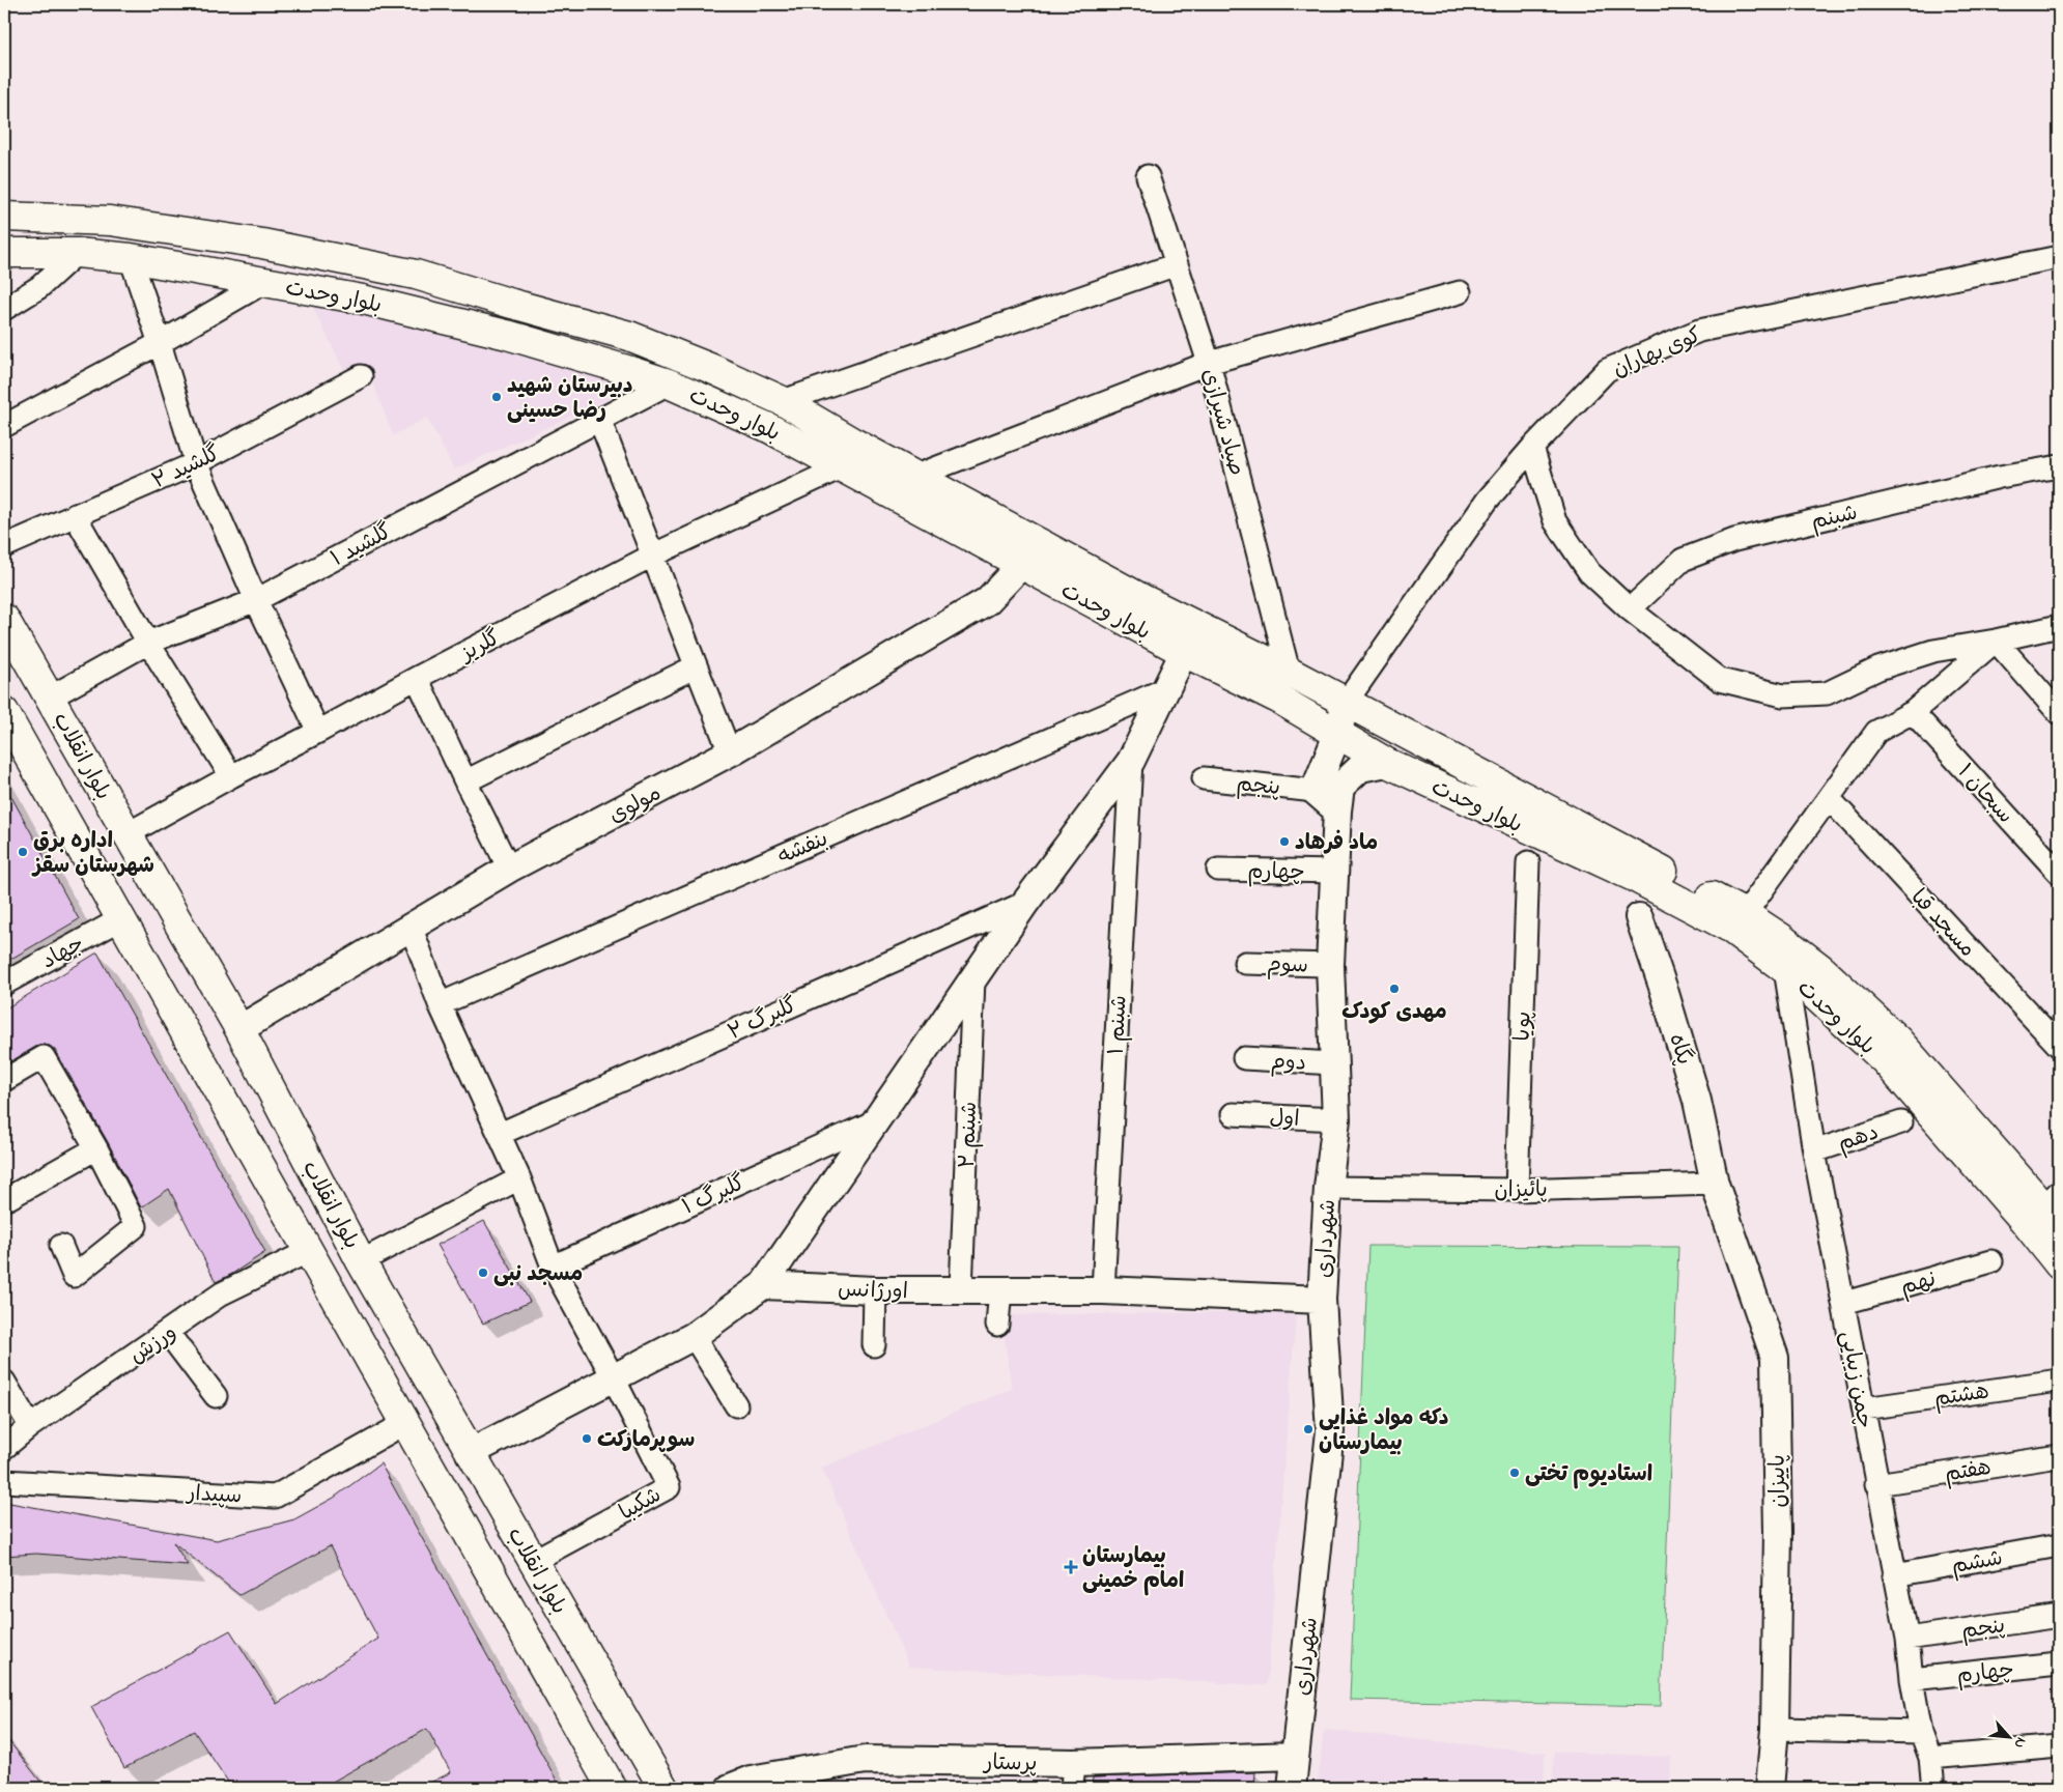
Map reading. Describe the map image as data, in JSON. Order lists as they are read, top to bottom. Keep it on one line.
{"streets":{"main road":["بلوار وحدت","بلوار انقلاب"],"street":["کوی بهاران","صیاد شیرازی","گلشید ۲","شبنم","گلشید ۱","گلریز","پنجم","سبحان ۱","مولوی","بنفشه","چهارم","مسجد قبا","جهاد","سوم","گلبرگ ۲","شبنم ۱","پویا","پگاه","دوم","اول","شبنم ۲","دهم","پائیزان","گلبرگ ۱","شهرداری","نهم","اورژانس","ورزش","چمن زیبایی","هشتم","هفتم","پاییزان","سپیدار","شکیبا","ششم","پرستار"]},"crossings":[["بلوار وحدت","کوی بهاران"],["بلوار وحدت","صیاد شیرازی"],["بلوار وحدت","گلشید ۱"],["بلوار وحدت","گلریز"],["بلوار وحدت","مولوی"],["بلوار وحدت","شهرداری"],["بلوار وحدت","چمن زیبایی"],["گلشید ۱","بلوار انقلاب"],["گلریز","بلوار انقلاب"],["بلوار انقلاب","مولوی"],["بلوار انقلاب","جهاد"],["بلوار انقلاب","ورزش"],["بلوار انقلاب","سپیدار"],["بلوار انقلاب","شکیبا"],["پنجم","چمن زیبایی"],["چهارم","شهرداری"],["چهارم","چمن زیبایی"],["سوم","شهرداری"],["شبنم ۱","اورژانس"],["پویا","پائیزان"],["پگاه","پائیزان"],["پگاه","پاییزان"],["دوم","شهرداری"],["اول","شهرداری"],["شبنم ۲","اورژانس"],["دهم","چمن زیبایی"],["پائیزان","شهرداری"],["پائیزان","پاییزان"],["شهرداری","اورژانس"],["شهرداری","پرستار"],["نهم","چمن زیبایی"],["چمن زیبایی","هشتم"],["چمن زیبایی","هفتم"],["چمن زیبایی","ششم"]],"places":{"other":["دبیرستان شهید رضا حسینی","ماد فرهاد","اداره برق شهرستان سقز","مهدی کودک","مسجد نبی","دکه مواد غذایی بیمارستان","سوپرمارکت","استادیوم تختی"],"health":["بیمارستان امام خمینی"]},"north":"bottom right"}
